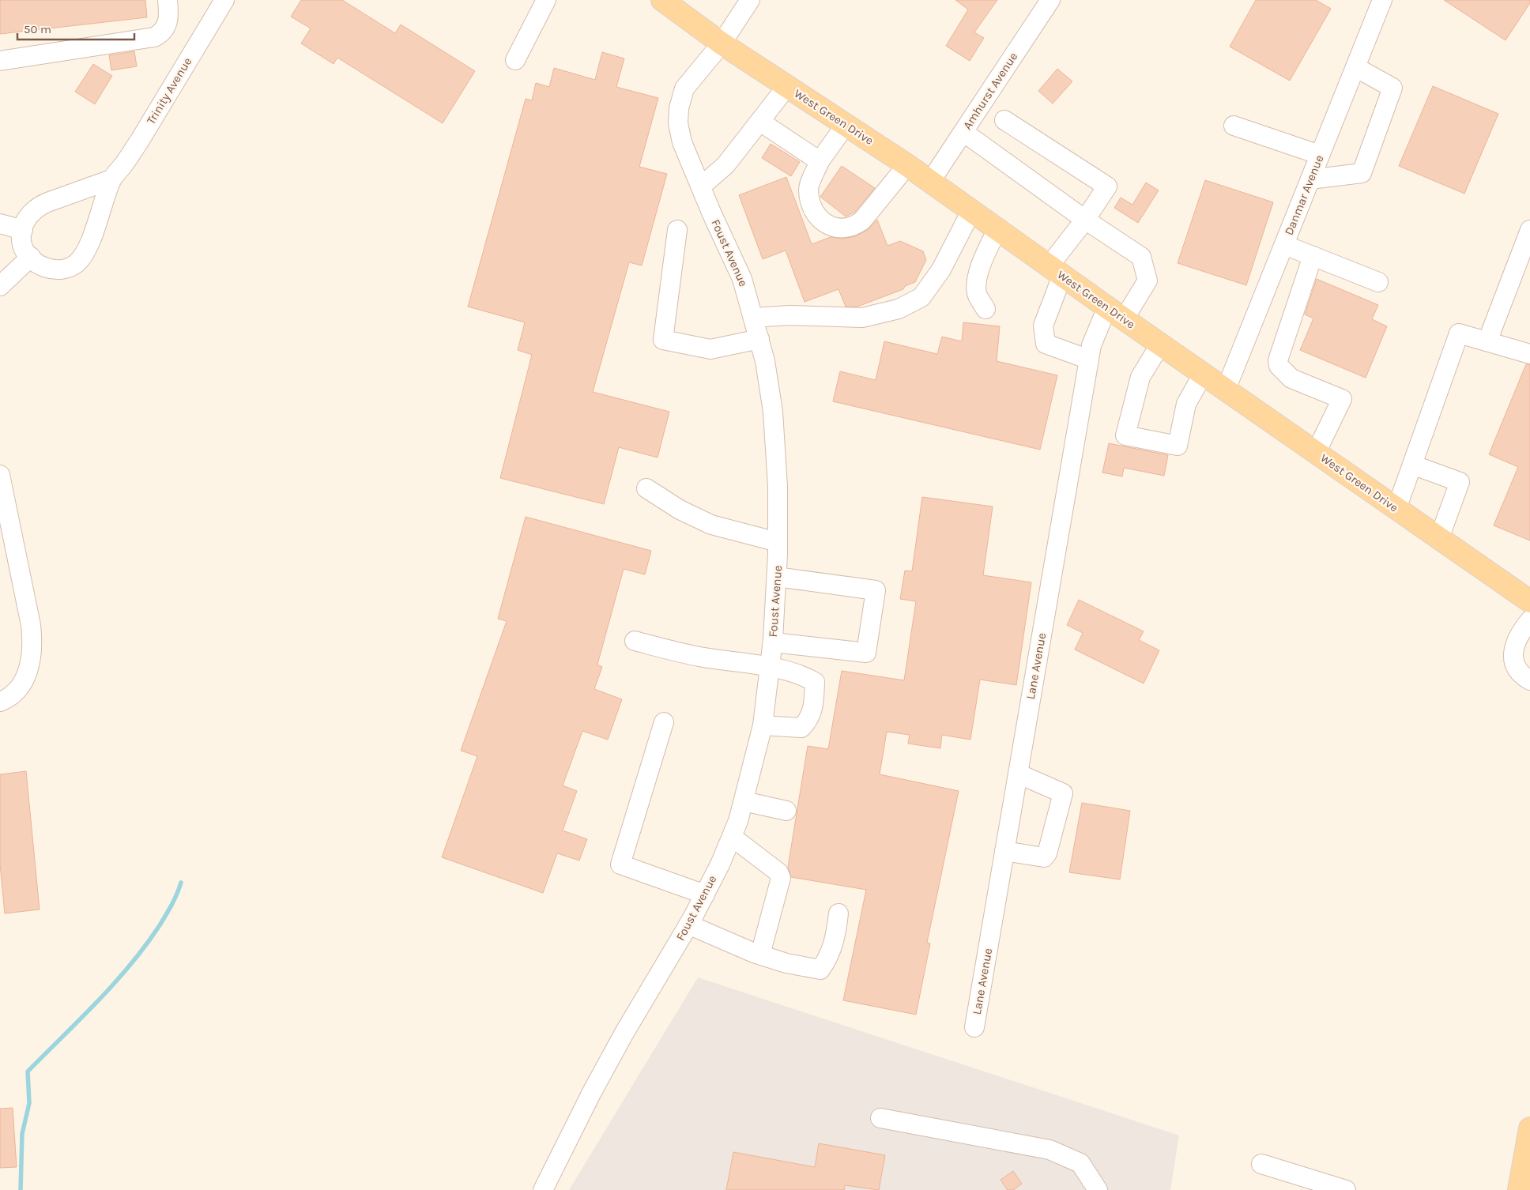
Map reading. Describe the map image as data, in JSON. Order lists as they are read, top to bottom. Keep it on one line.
{"streets":{"main road":["West Green Drive"],"street":["Trinity Avenue","Amhurst Avenue","Danmar Avenue","Foust Avenue","Lane Avenue"]},"crossings":[["Amhurst Avenue","West Green Drive"],["Amhurst Avenue","Lane Avenue"],["West Green Drive","Danmar Avenue"],["West Green Drive","Foust Avenue"],["West Green Drive","Lane Avenue"]],"scale_bar":"50 m"}
